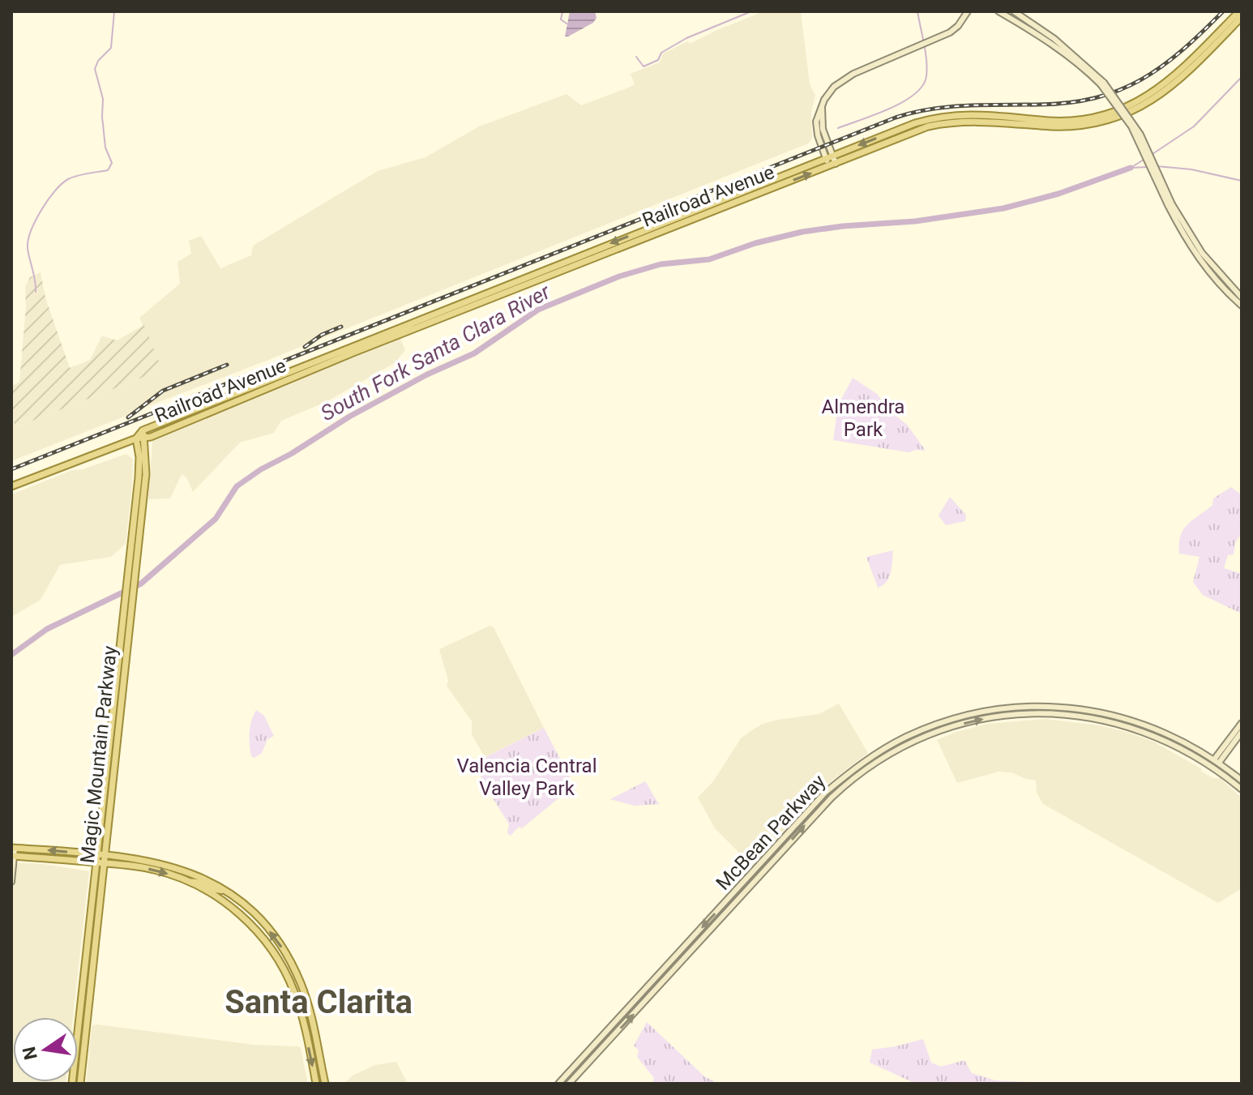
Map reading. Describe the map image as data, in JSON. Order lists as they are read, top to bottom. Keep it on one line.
{"streets":{"main road":["Railroad Avenue","Magic Mountain Parkway","McBean Parkway"]},"crossings":[["Railroad Avenue","Magic Mountain Parkway"]],"districts":["Santa Clarita"],"water":["South Fork Santa Clara River"],"parks":["Almendra Park","Valencia Central Valley Park"],"north":"left"}
